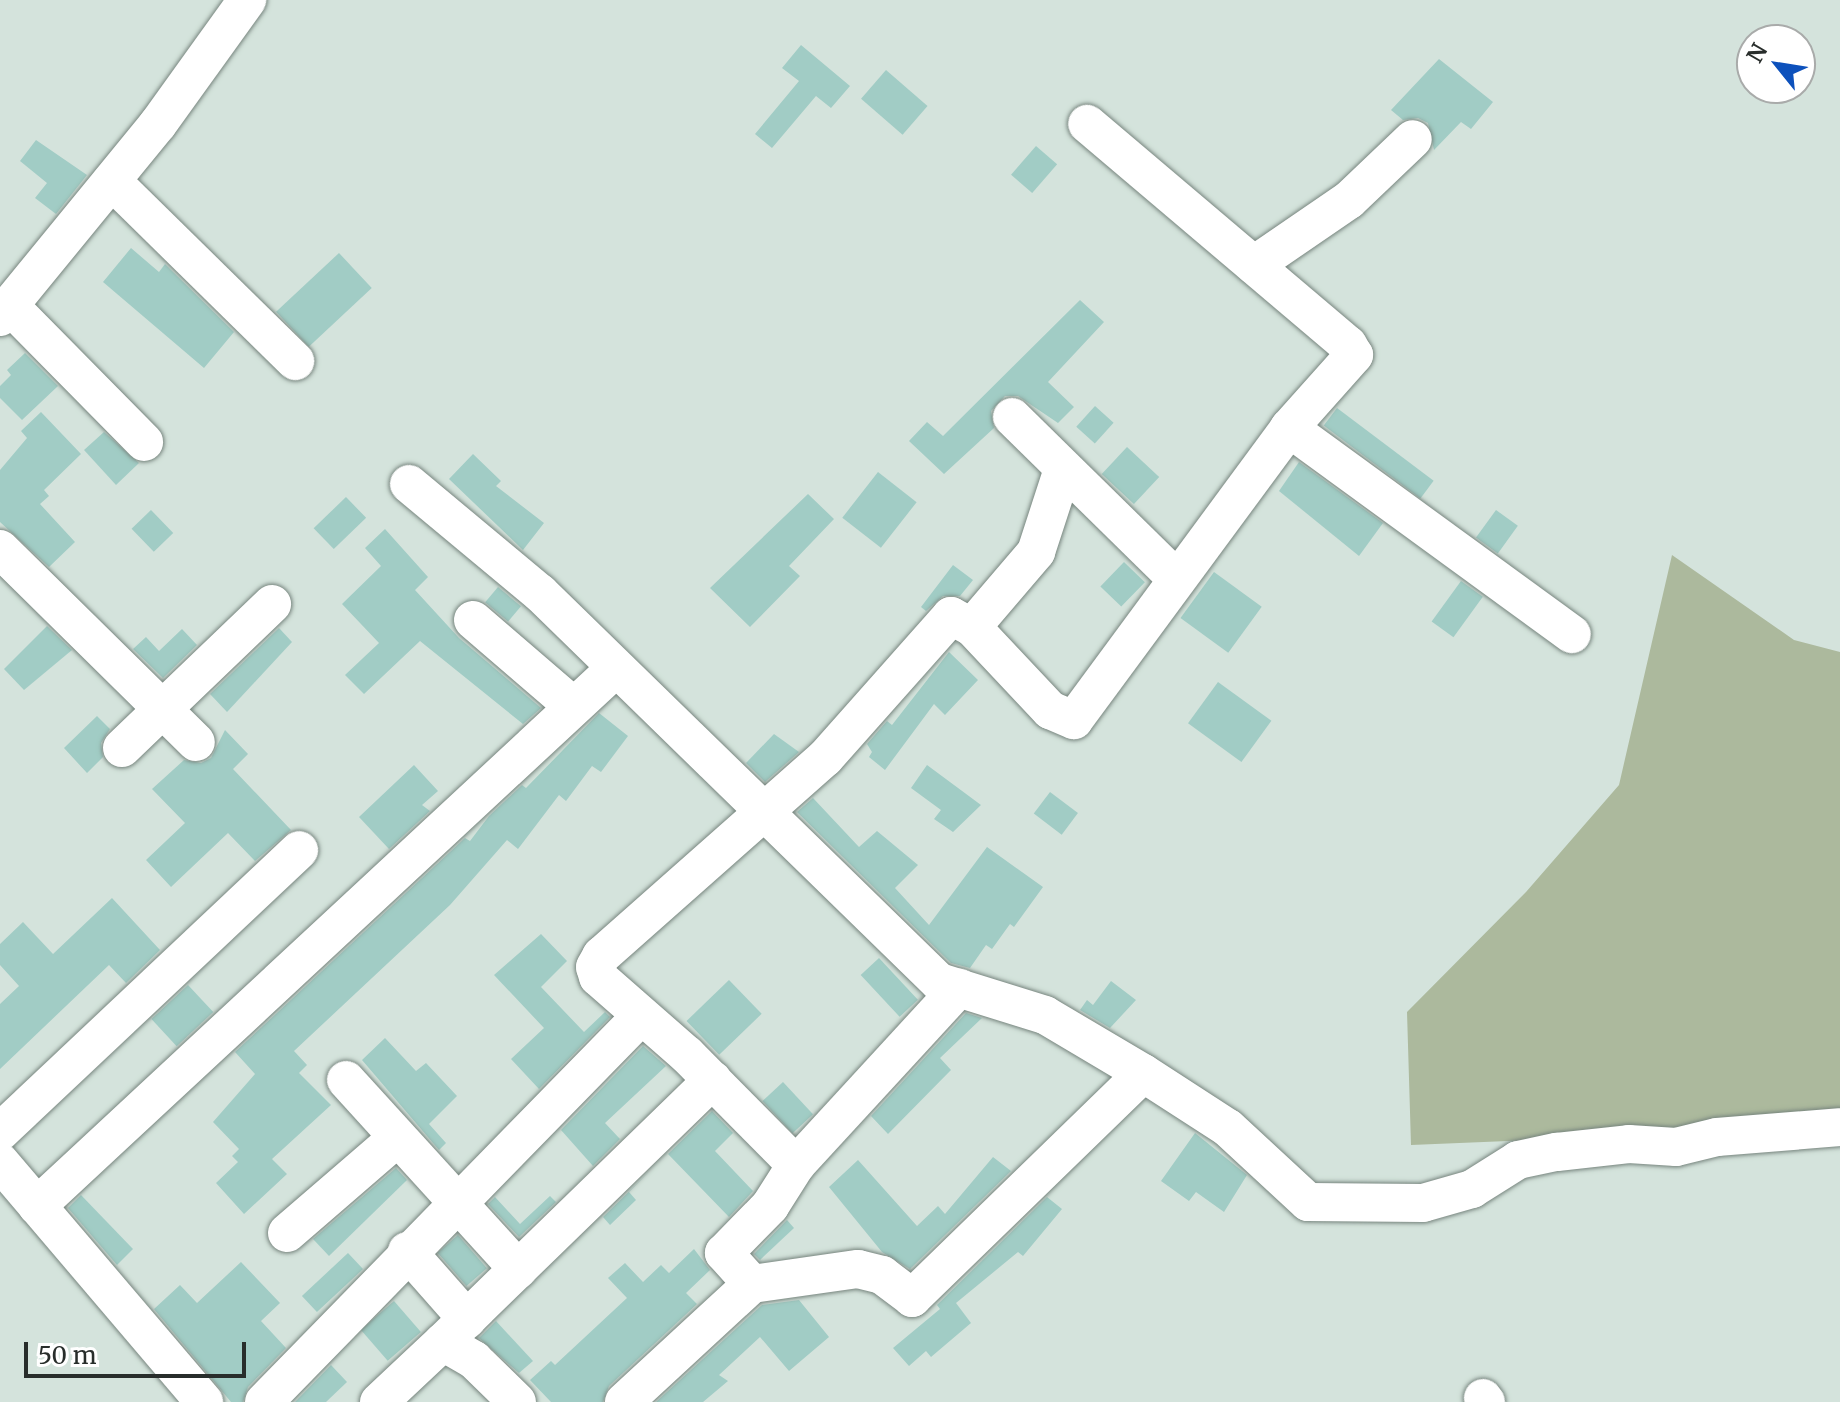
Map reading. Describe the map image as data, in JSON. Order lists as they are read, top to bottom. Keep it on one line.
{"scale_bar":"50 m","north":"top left"}
